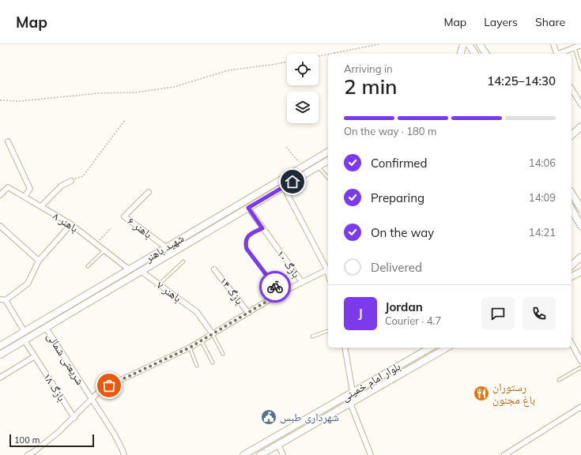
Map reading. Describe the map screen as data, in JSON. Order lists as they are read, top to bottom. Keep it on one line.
{"streets":{"main road":["شهید باهنر","بلوار امام خمینی"],"street":["باهنر ۸","باهنر ۶","بازگ ۱۰","بازگ ۱۴","باهنر ۷","شریعتی شمالی","بازگ ۱۸"]},"crossings":[["باهنر ۸","شهید باهنر"],["باهنر ۶","شهید باهنر"],["شهید باهنر","بازگ ۱۰"],["شهید باهنر","باهنر ۷"],["شهید باهنر","شریعتی شمالی"],["شهید باهنر","بازگ ۱۸"]],"places":{"restaurant":["رستوران باغ مجنون"],"public building":["شهرداری طبس"]},"scale_bar":"100 m","page":{"header":"Map","nav":["Map","Layers","Share"],"heading":["2 min","Arriving in","14:25–14:30"],"panel":["Jordan","Courier · 4.7"],"bar":"On the way · 180 m","list":[["Confirmed","14:06"],["Preparing","14:09"],["On the way","14:21"],"Delivered"],"round":"J","scale":"100 m"}}
